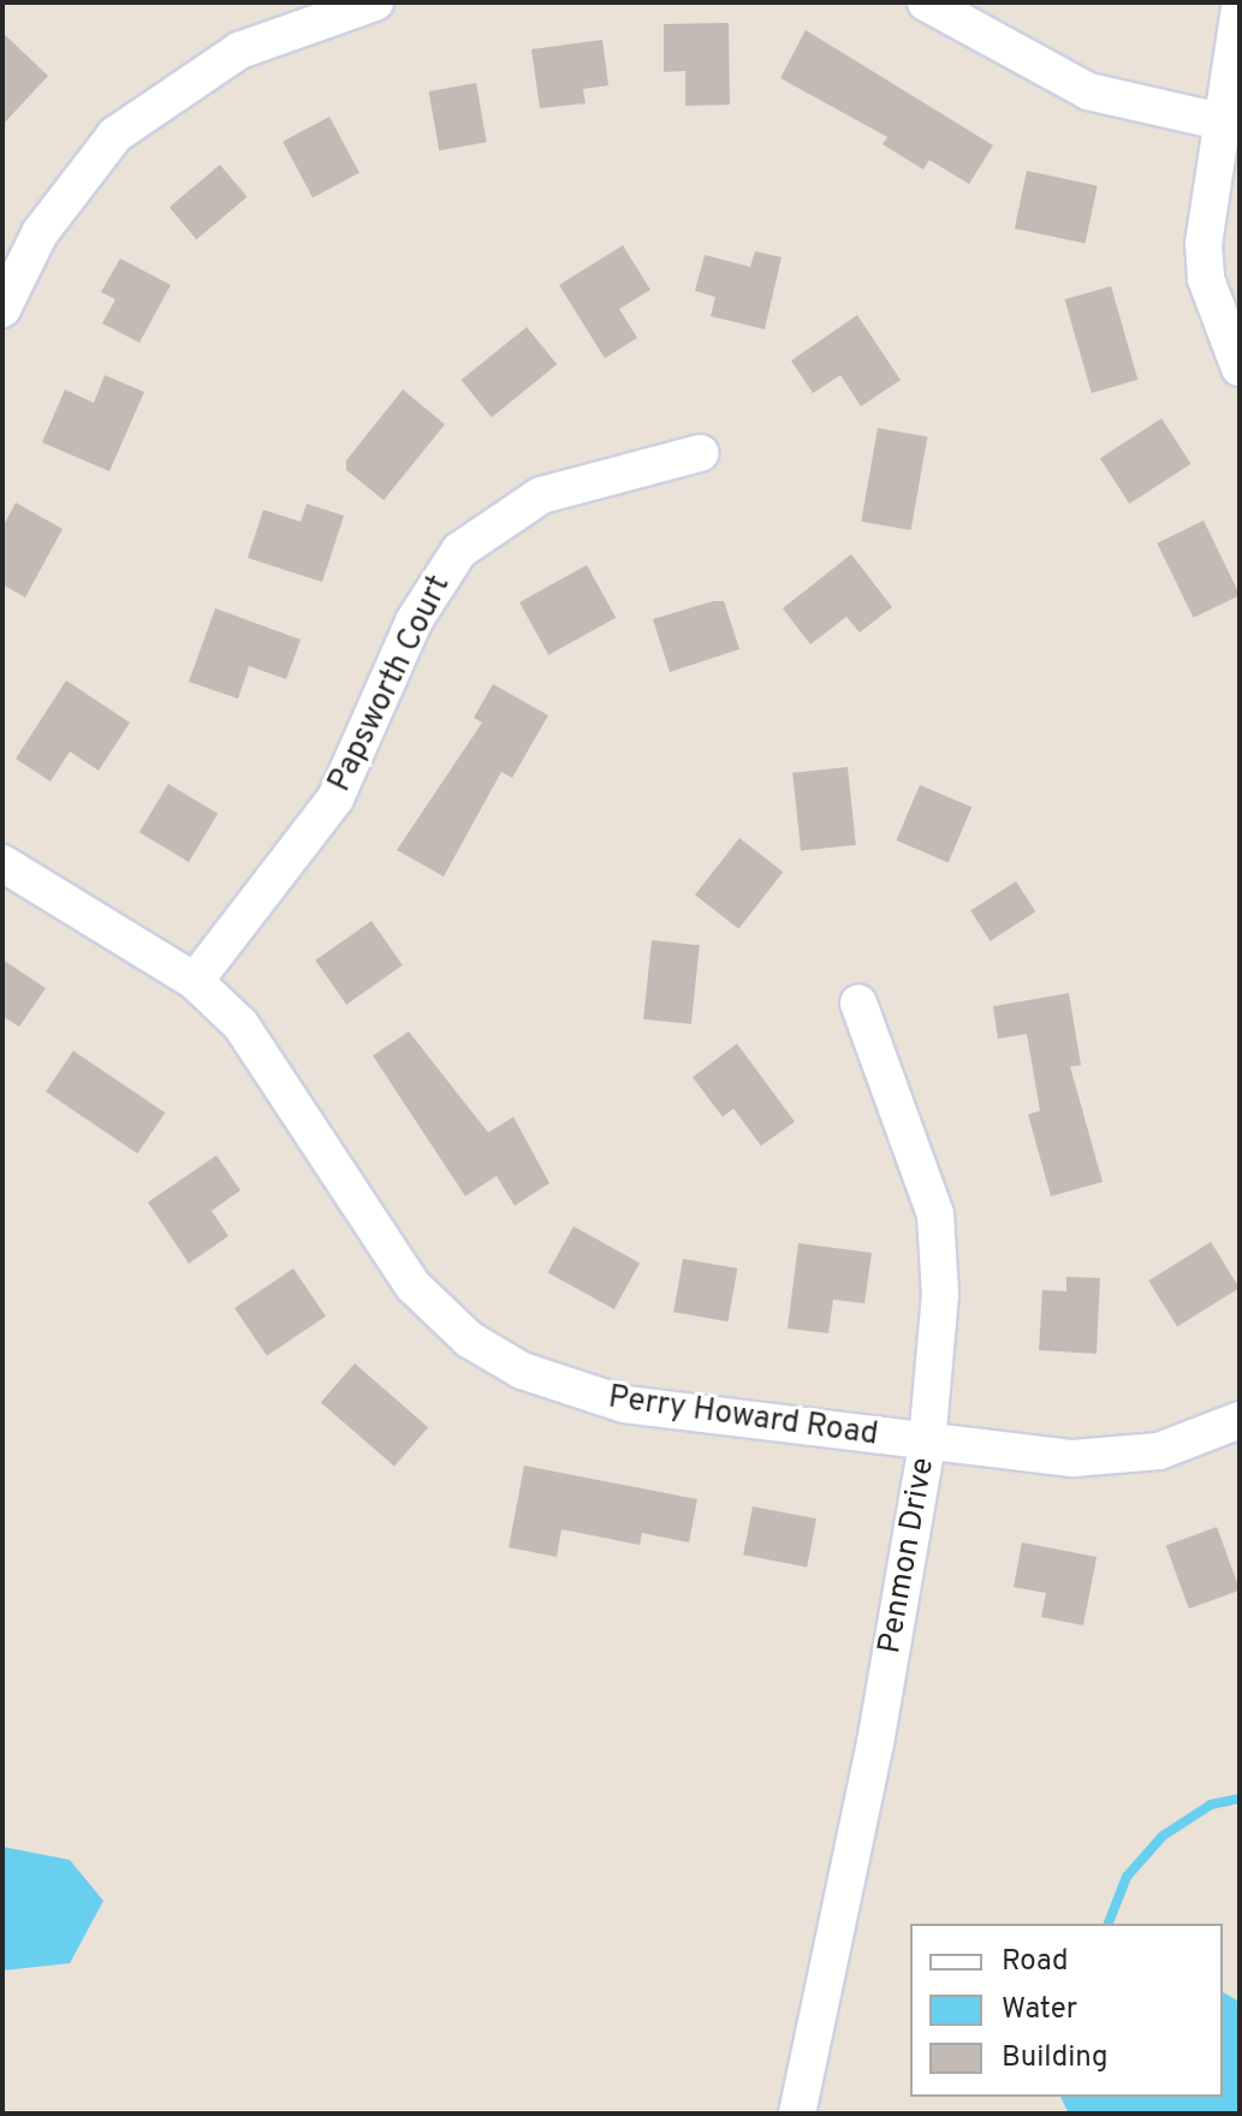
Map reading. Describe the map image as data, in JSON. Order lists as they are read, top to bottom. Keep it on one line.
{"streets":{"street":["Papsworth Court","Perry Howard Road","Penmon Drive"]},"crossings":[["Papsworth Court","Perry Howard Road"],["Perry Howard Road","Penmon Drive"]],"legend":["Road","Water","Building"]}
